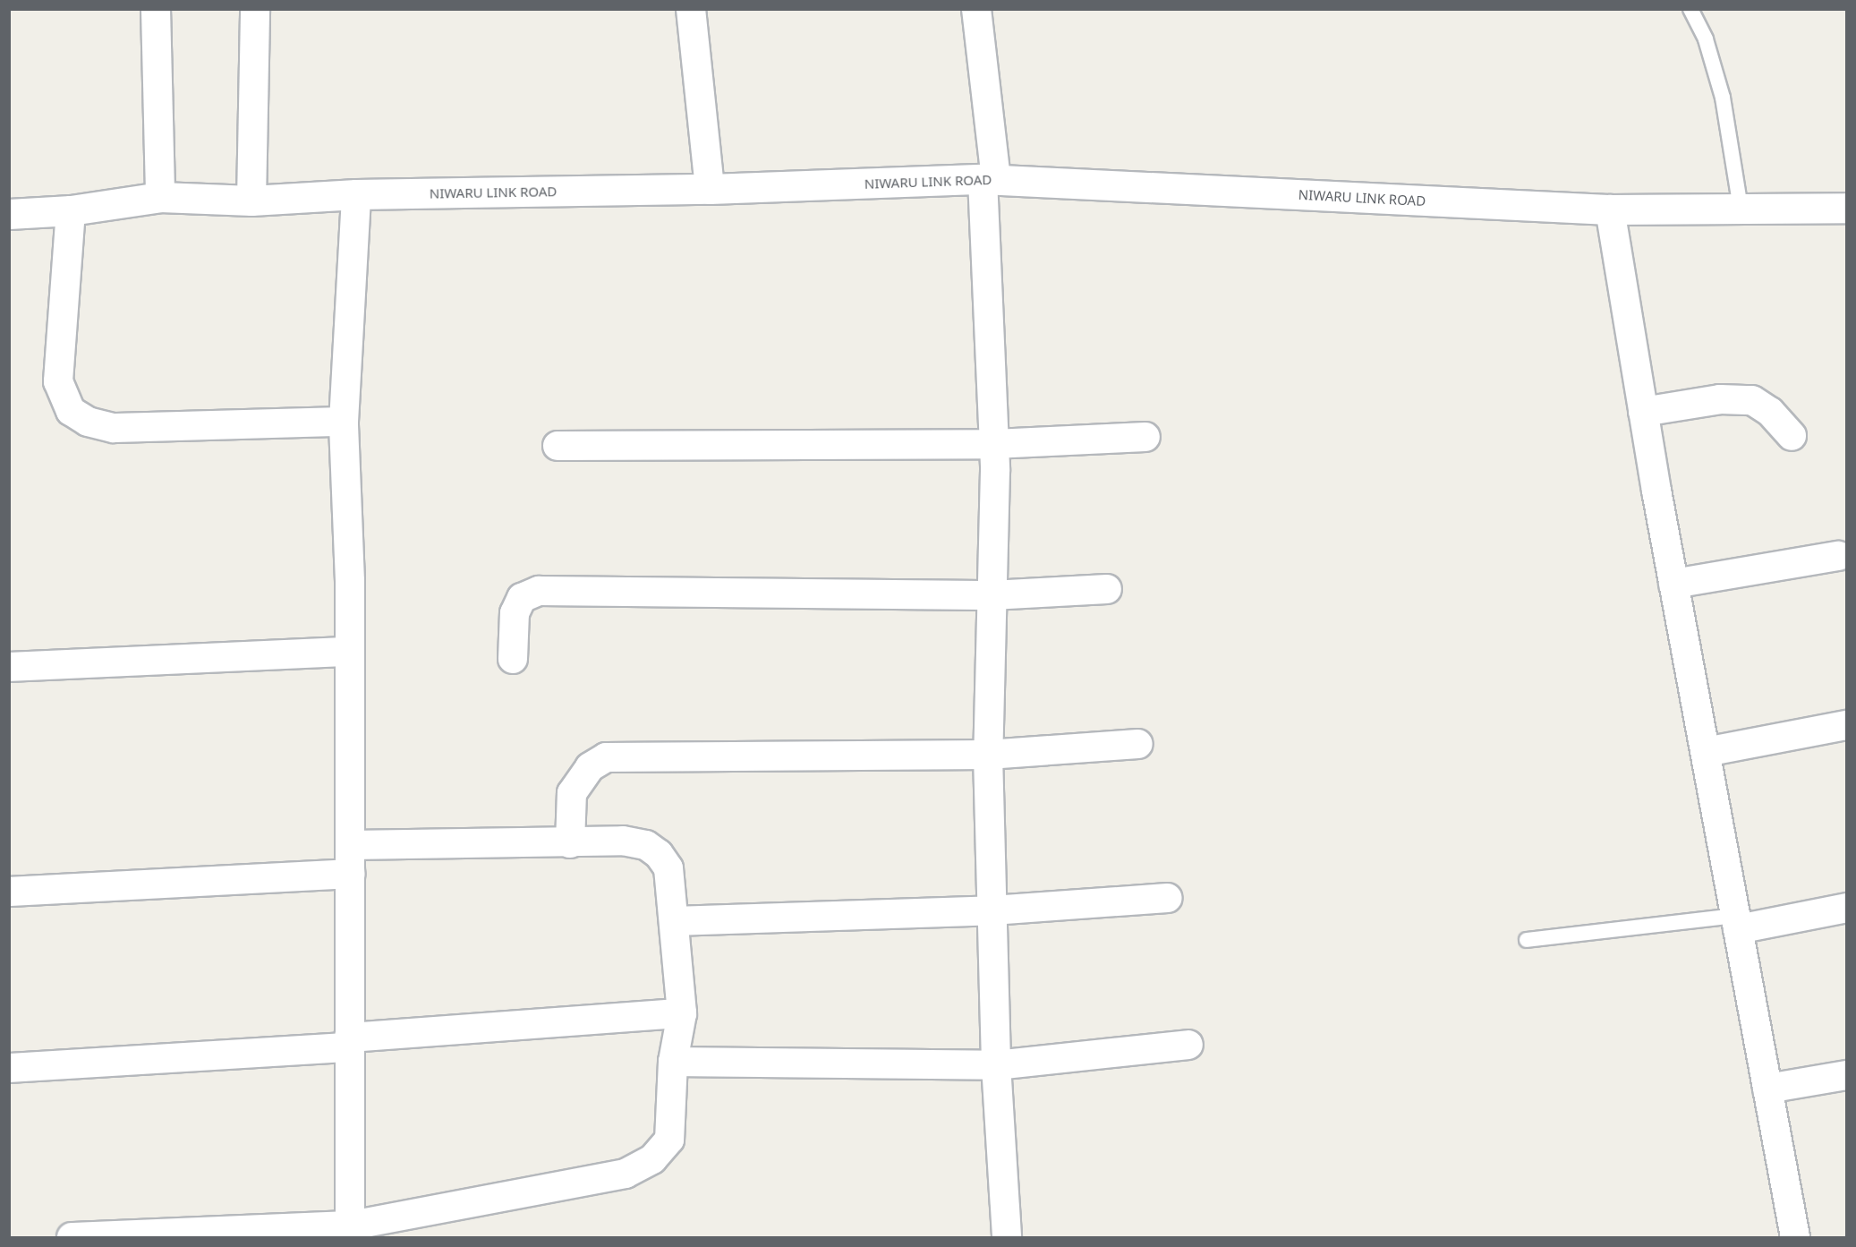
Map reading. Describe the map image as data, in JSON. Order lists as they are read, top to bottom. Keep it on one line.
{"streets":{"street":["NIWARU LINK ROAD"]}}
